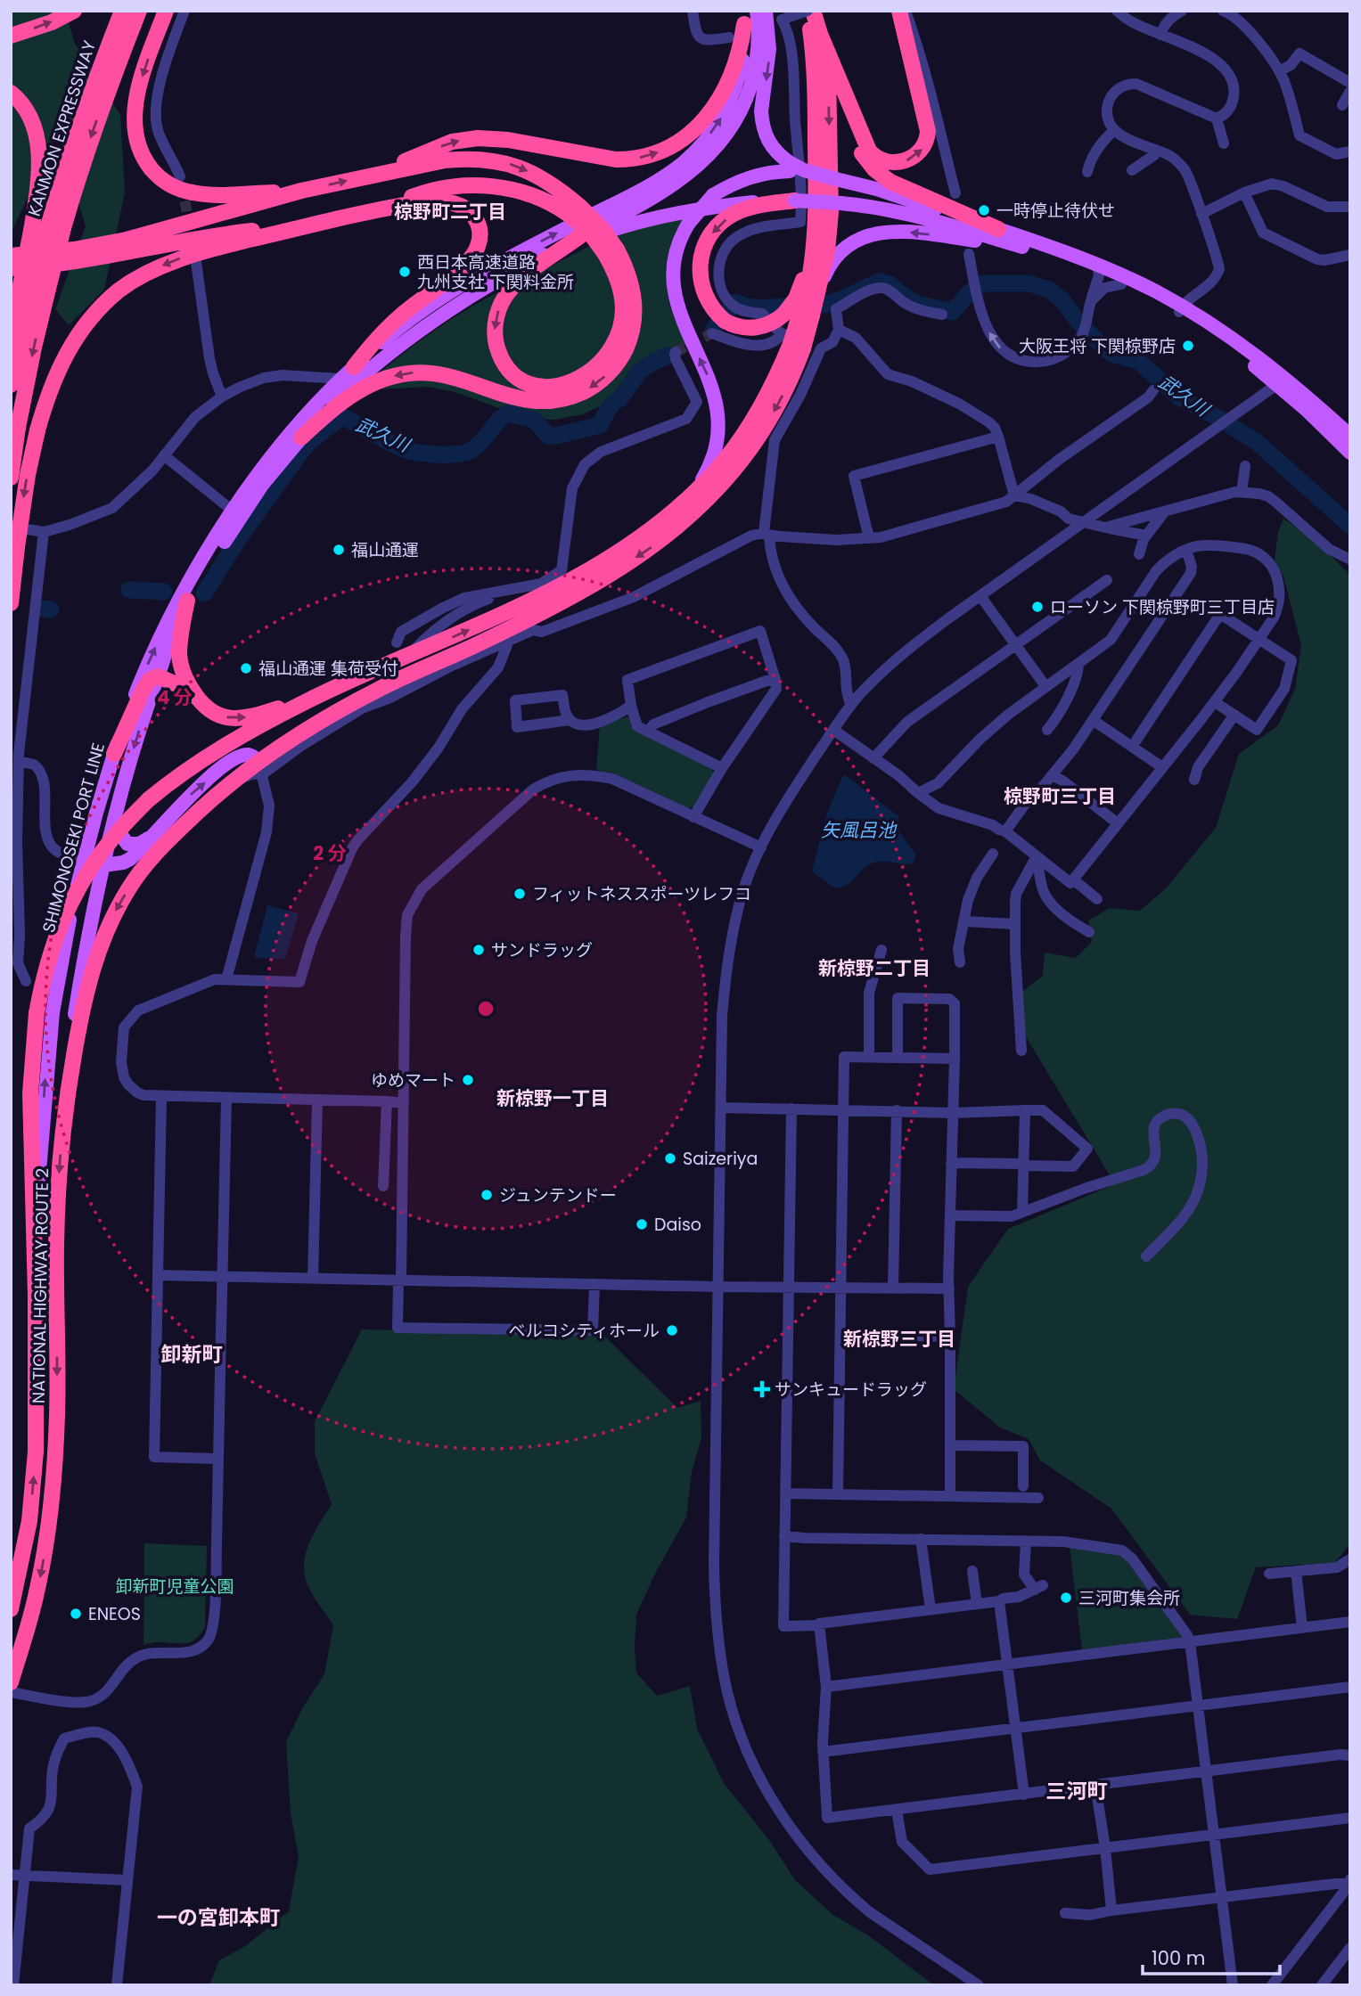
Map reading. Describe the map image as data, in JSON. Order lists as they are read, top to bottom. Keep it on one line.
{"streets":{"highway":["KANMON EXPRESSWAY","NATIONAL HIGHWAY ROUTE 2"],"main road":["SHIMONOSEKI PORT LINE"]},"crossings":[["SHIMONOSEKI PORT LINE","NATIONAL HIGHWAY ROUTE 2"]],"districts":["椋野町二丁目","椋野町三丁目","新椋野二丁目","新椋野一丁目","新椋野三丁目","卸新町","三河町","一の宮卸本町"],"water":["武久川","矢風呂池"],"parks":["卸新町児童公園"],"places":{"other":["一時停止待伏せ","西日本高速道路 九州支社 下関料金所","大阪王将 下関椋野店","福山通運","ローソン 下関椋野町三丁目店","福山通運 集荷受付","フィットネススポーツレフコ","サンドラッグ","ゆめマート","Saizeriya","ジュンテンドー","Daiso","ベルコシティホール","三河町集会所","ENEOS"],"health":["サンキュードラッグ"]},"scale_bar":"100 m","rings":["4 分","2 分"]}
